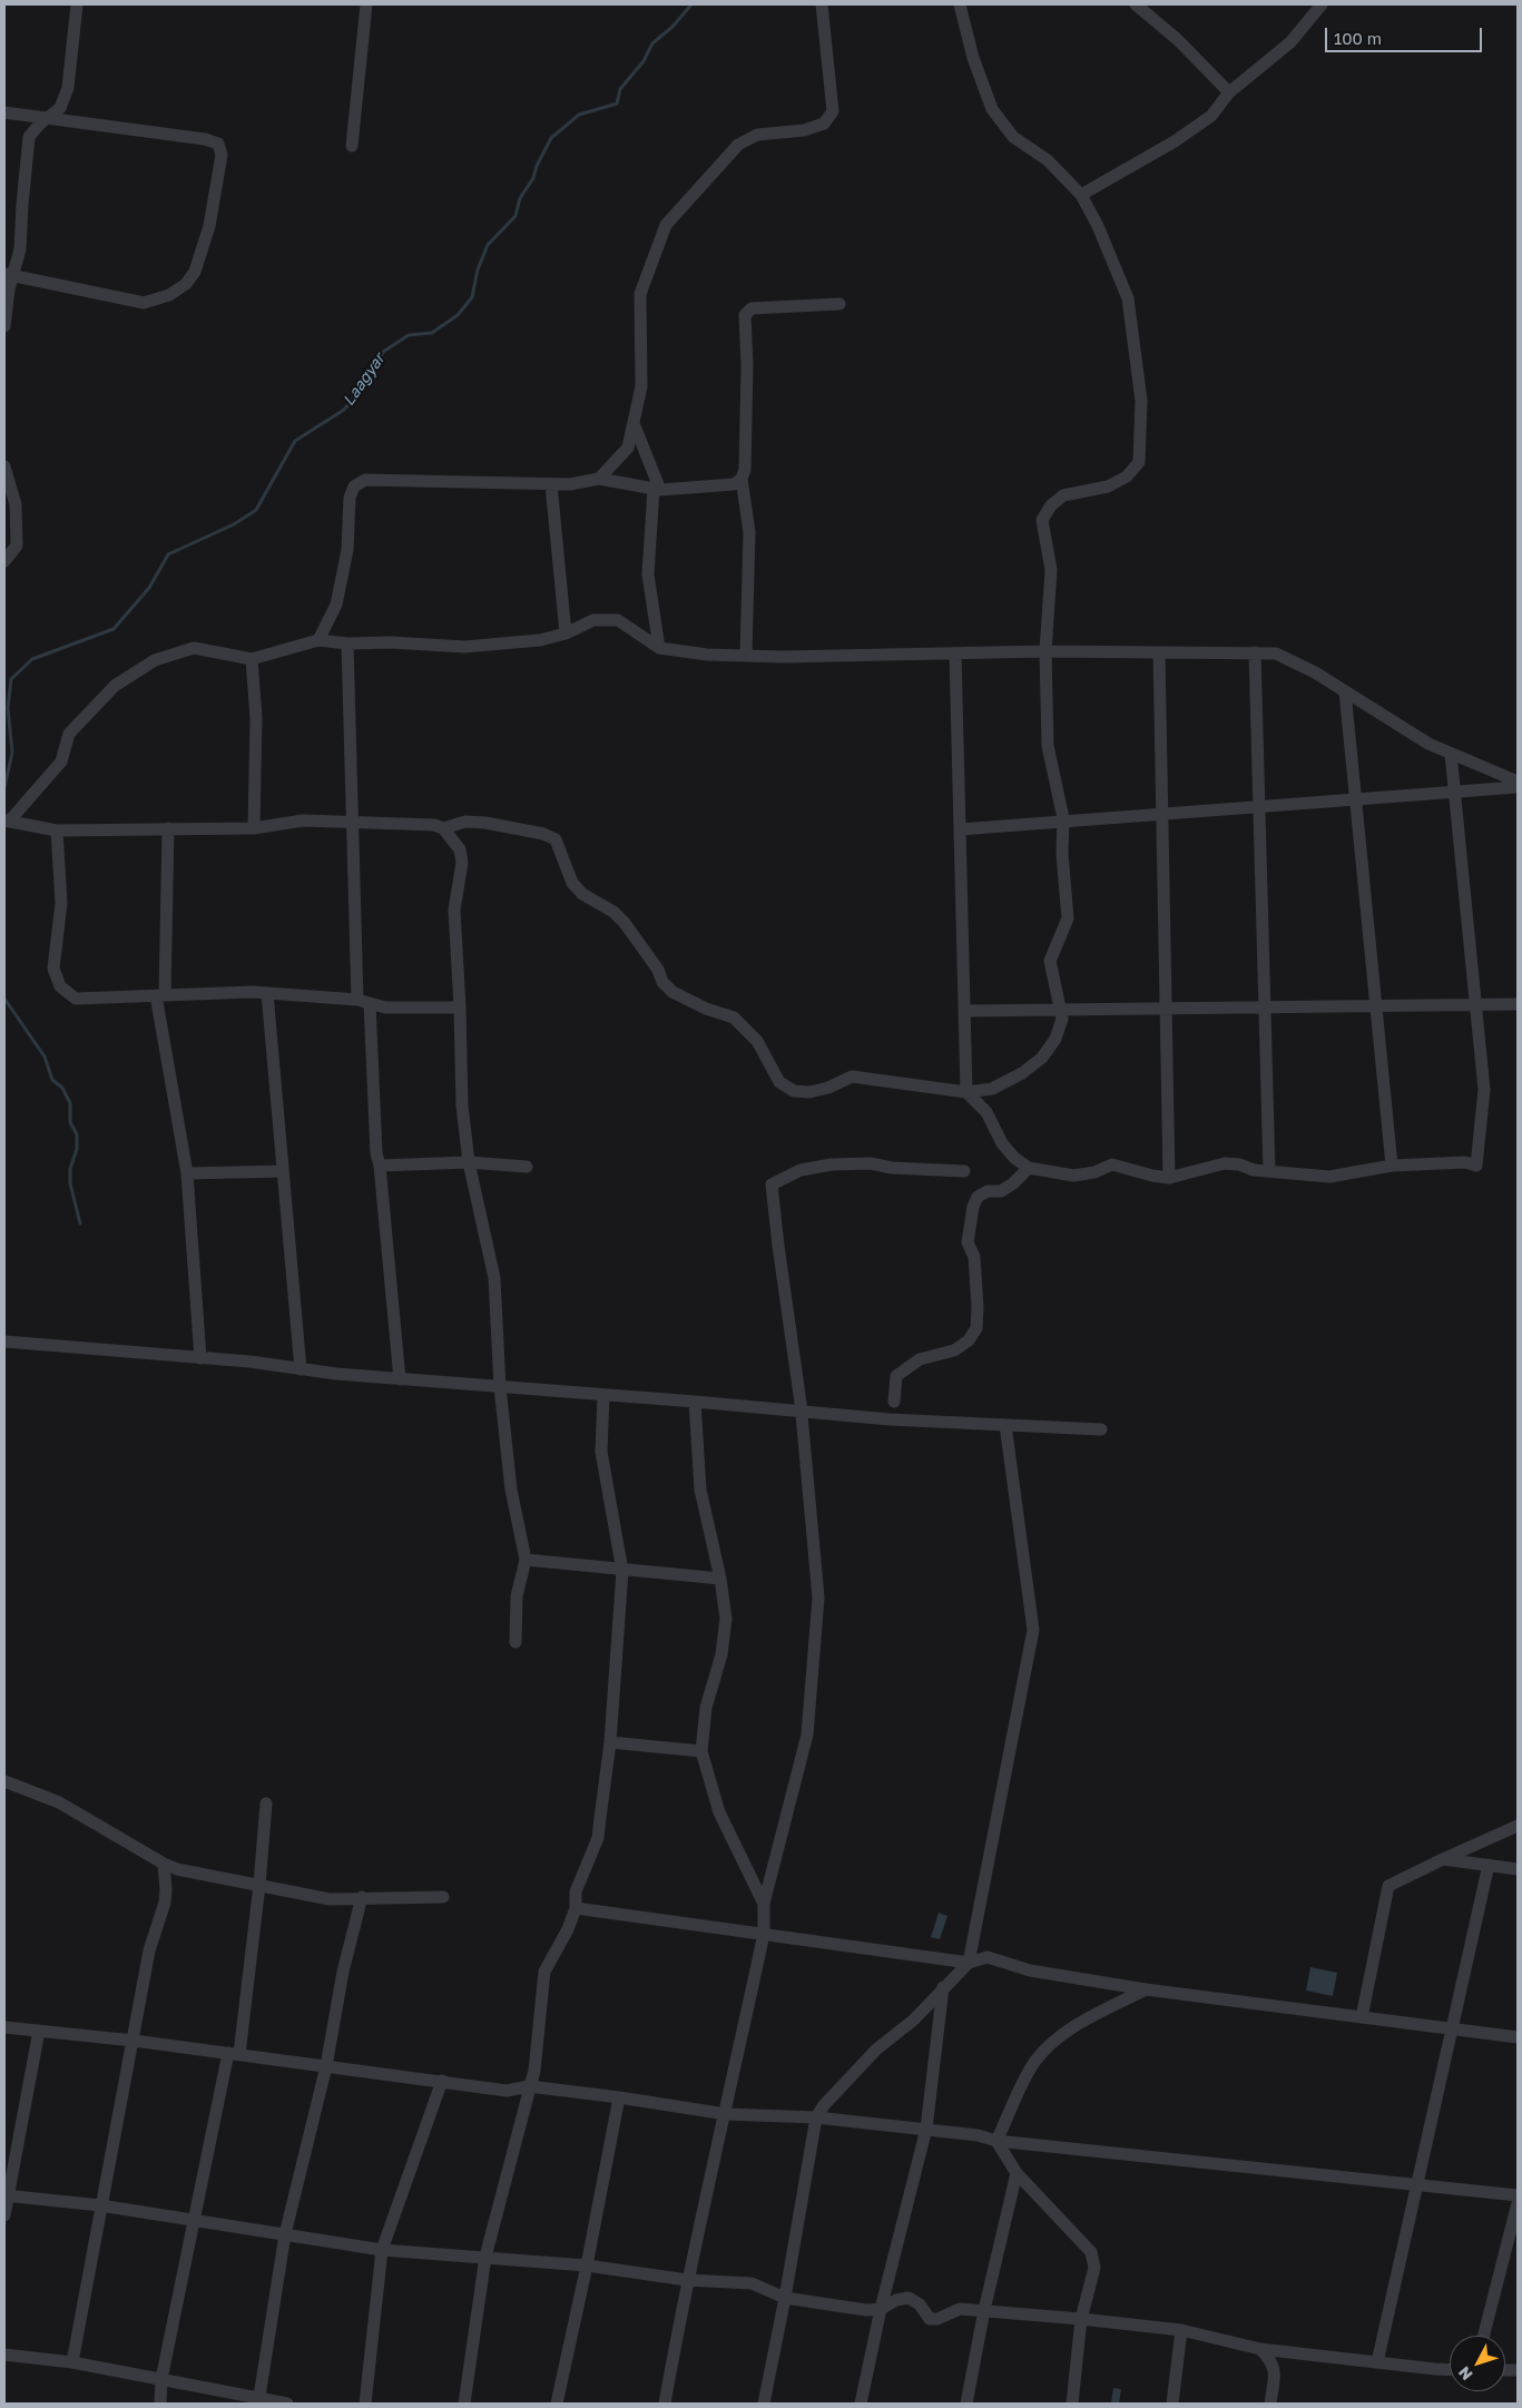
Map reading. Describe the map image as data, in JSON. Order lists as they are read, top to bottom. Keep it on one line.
{"water":["Laagyar"],"scale_bar":"100 m","north":"bottom left"}
